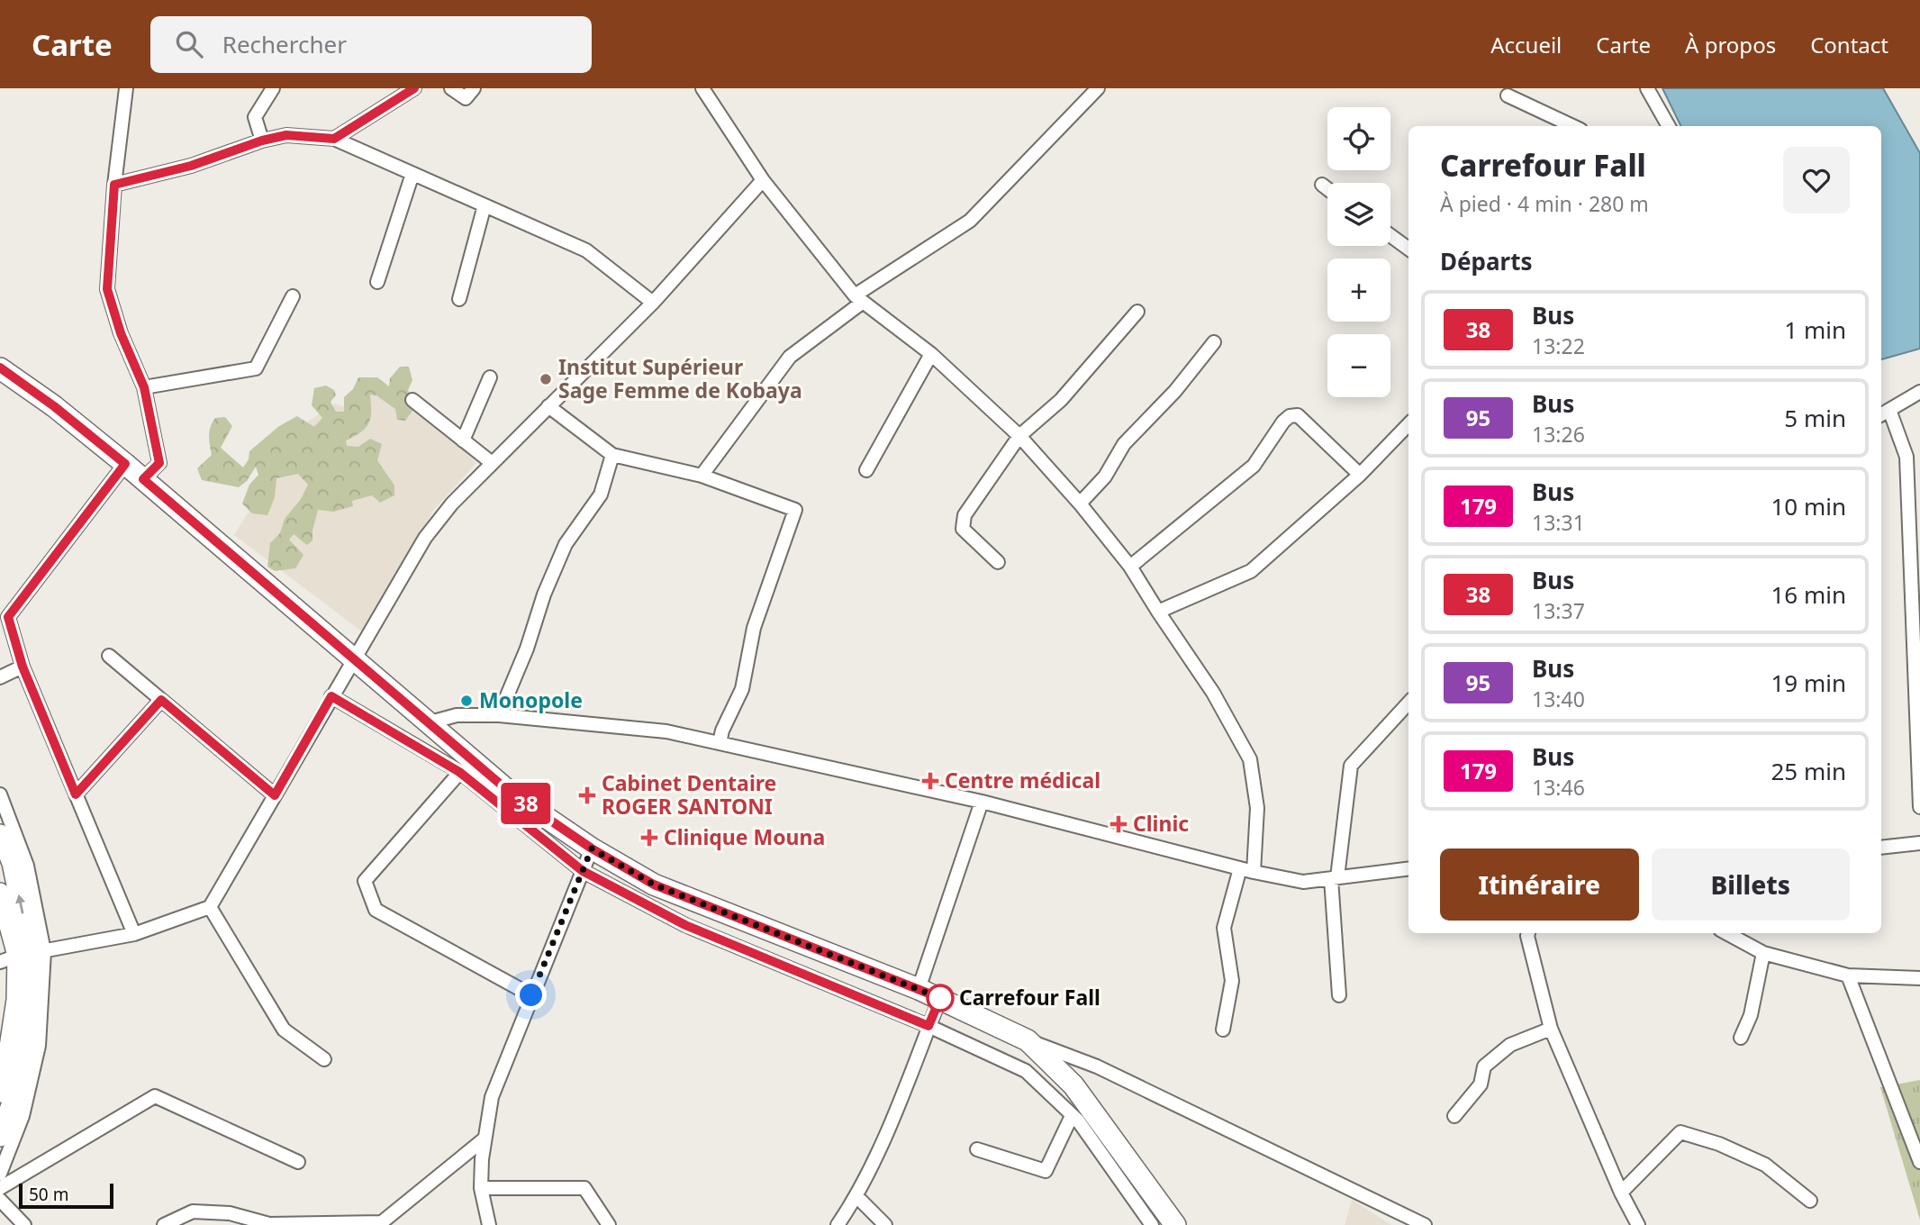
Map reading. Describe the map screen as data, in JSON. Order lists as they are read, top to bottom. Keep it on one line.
{"places":{"other":["Institut Supérieur Sage Femme de Kobaya","Monopole","Carrefour Fall"],"health":["Centre médical","Cabinet Dentaire ROGER SANTONI","Clinic","Clinique Mouna"]},"lines":["bus line 38"],"scale_bar":"50 m","page":{"header":"Carte","search":"Rechercher","nav":["Accueil","Carte","À propos","Contact"],"on_map":"38","map_buttons":["+","−"],"heading":[["Carrefour Fall","À pied · 4 min · 280 m"],"Départs"],"list":[{"mark":"38","name":"Bus","note":"13:22","value":"1 min"},{"mark":"95","name":"Bus","note":"13:26","value":"5 min"},{"mark":"179","name":"Bus","note":"13:31","value":"10 min"},{"mark":"38","name":"Bus","note":"13:37","value":"16 min"},{"mark":"95","name":"Bus","note":"13:40","value":"19 min"},{"mark":"179","name":"Bus","note":"13:46","value":"25 min"}],"buttons":["Itinéraire","Billets"],"scale":"50 m"}}
